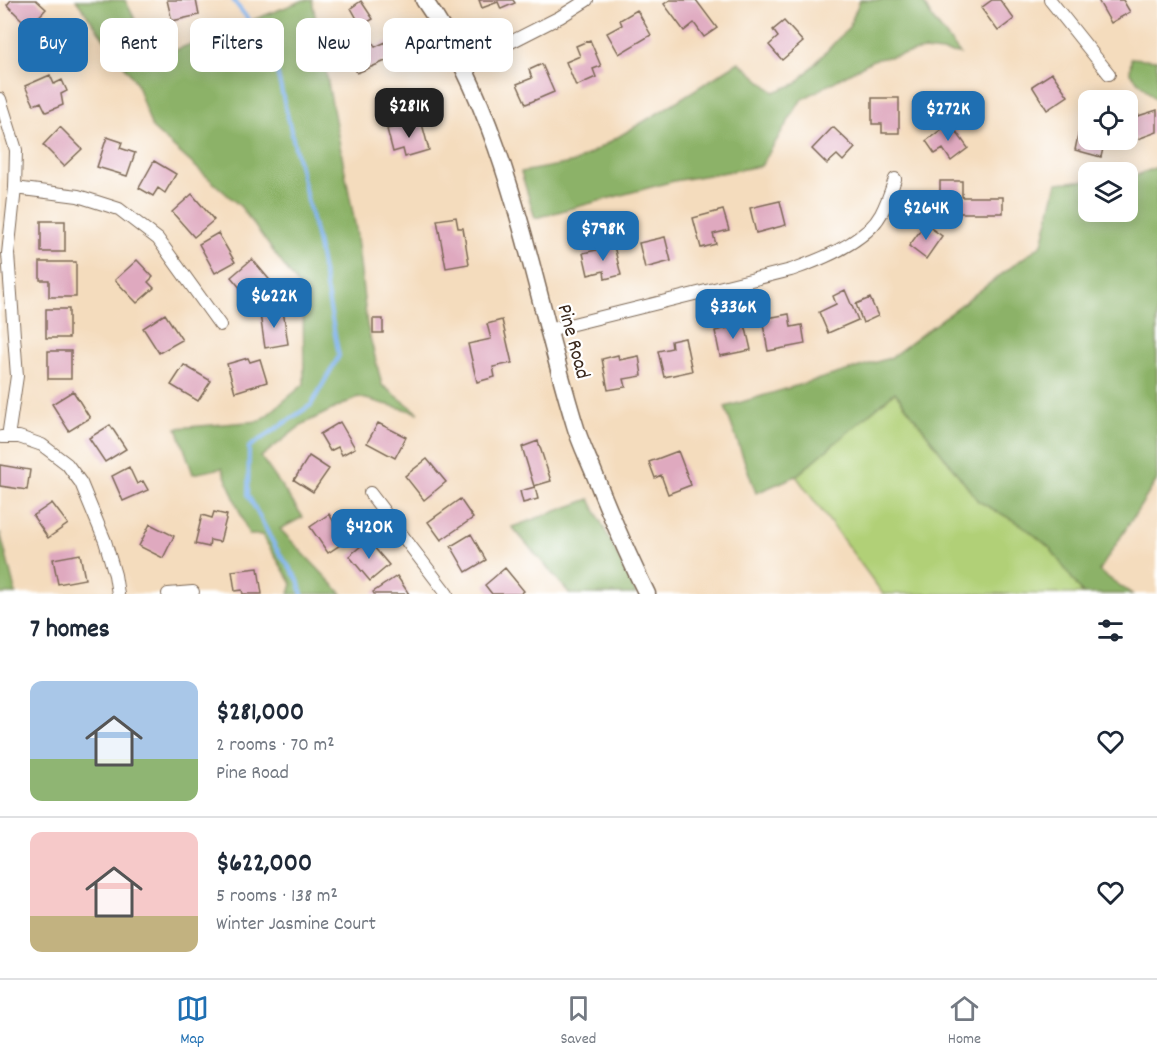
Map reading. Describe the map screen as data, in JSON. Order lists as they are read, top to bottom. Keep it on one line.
{"streets":{"street":["Pine Road"]},"page":{"chip":["Buy","Rent","Filters","New","Apartment"],"price":["$281K","$272K","$264K","$798K","$622K","$336K","$420K"],"heading":"7 homes","list":[{"name":"$281,000","note":"2 rooms · 70 m² · Pine Road"},{"name":"$622,000","note":"5 rooms · 138 m² · Winter Jasmine Court"}],"tabs":["Map","Saved","Home"]}}
